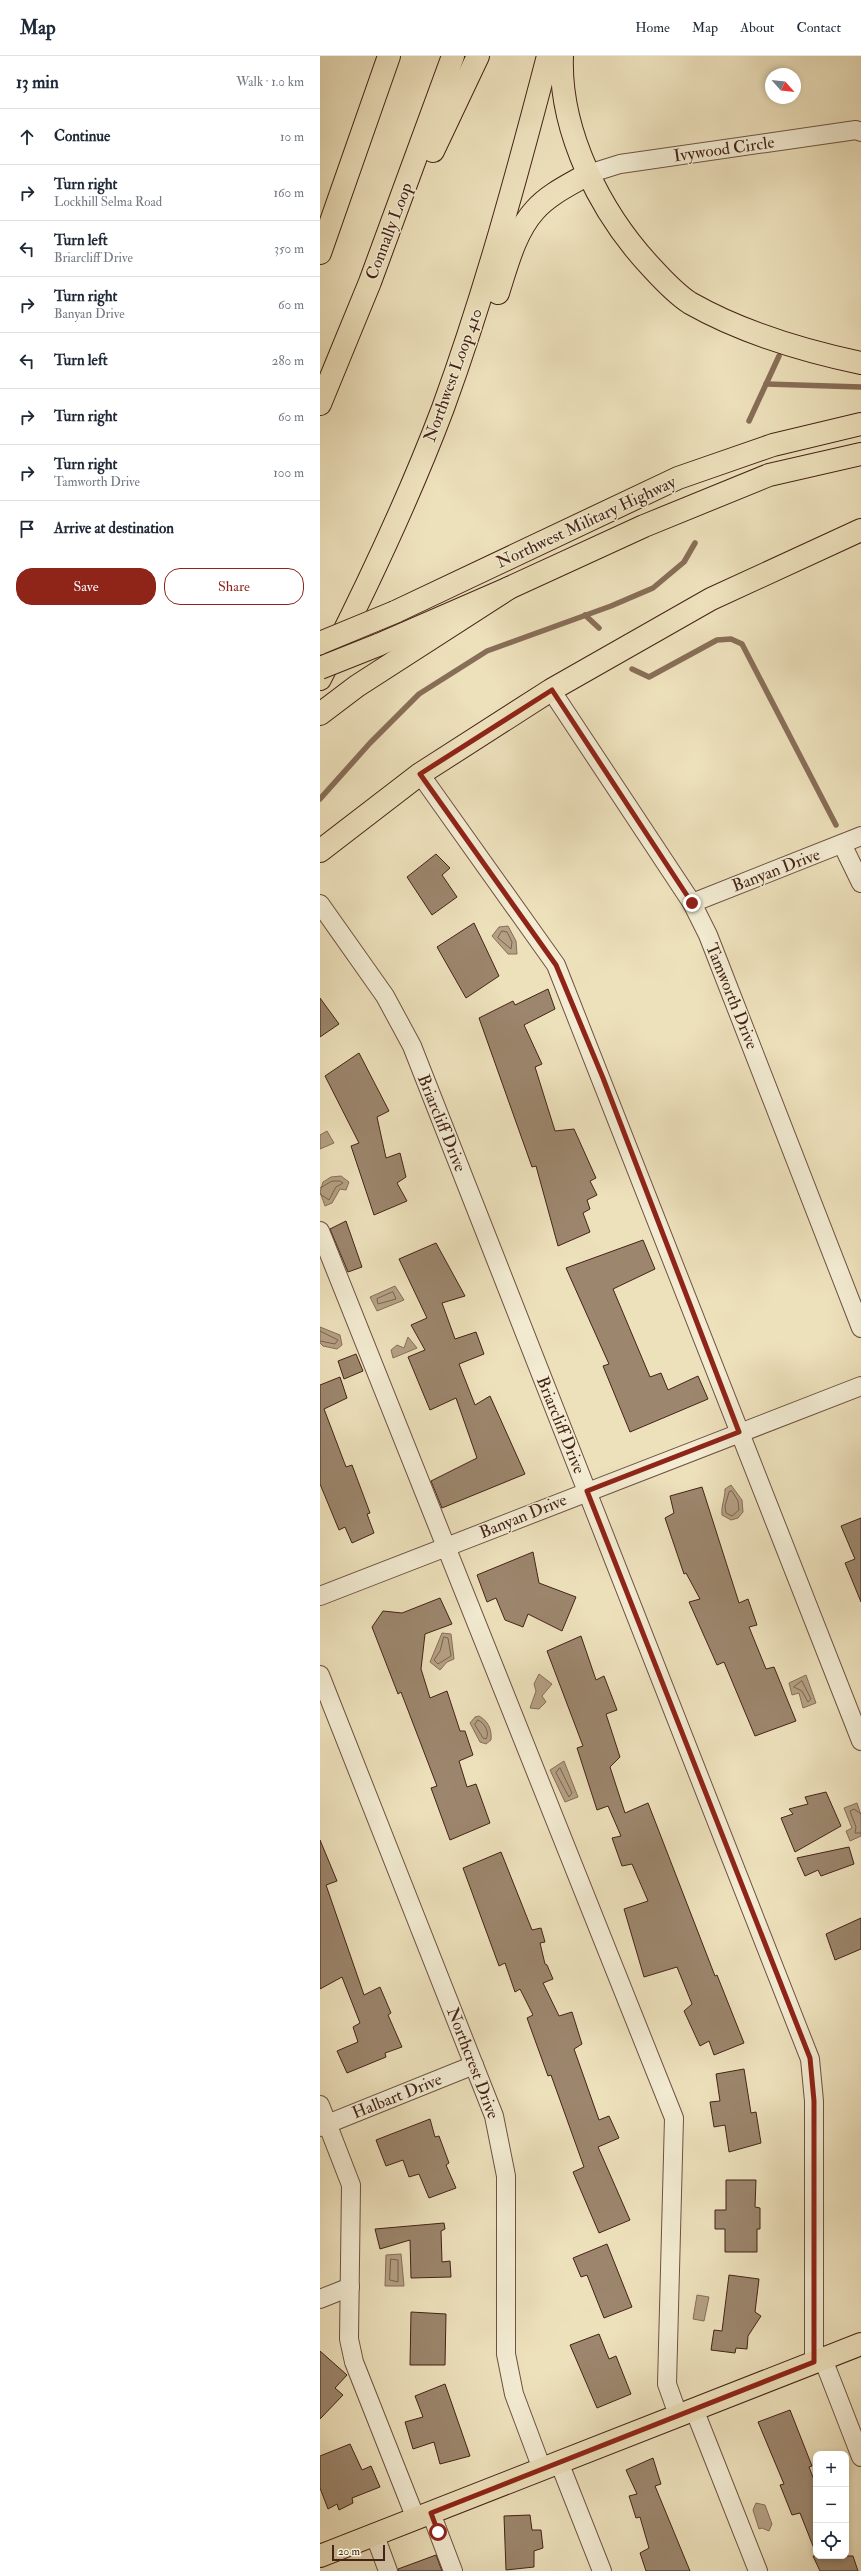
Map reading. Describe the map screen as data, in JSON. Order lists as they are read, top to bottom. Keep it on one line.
{"streets":{"main road":["Connally Loop","Northwest Loop 410","Northwest Military Highway"],"street":["Ivywood Circle","Banyan Drive","Tamworth Drive","Briarcliff Drive","Northcrest Drive","Halbart Drive"]},"crossings":[["Banyan Drive","Tamworth Drive"],["Banyan Drive","Briarcliff Drive"],["Northcrest Drive","Halbart Drive"]],"scale_bar":"20 m","north":"bottom right","page":{"header":"Map","nav":["Home","Map","About","Contact"],"heading":["13 min","Walk · 1.0 km"],"list":[["Continue","10 m"],["Turn right","Lockhill Selma Road","160 m"],["Turn left","Briarcliff Drive","350 m"],["Turn right","Banyan Drive","60 m"],["Turn left","280 m"],["Turn right","60 m"],["Turn right","Tamworth Drive","100 m"],"Arrive at destination"],"buttons":["Save","Share"],"map_buttons":["+","−"],"scale":"20 m"}}
